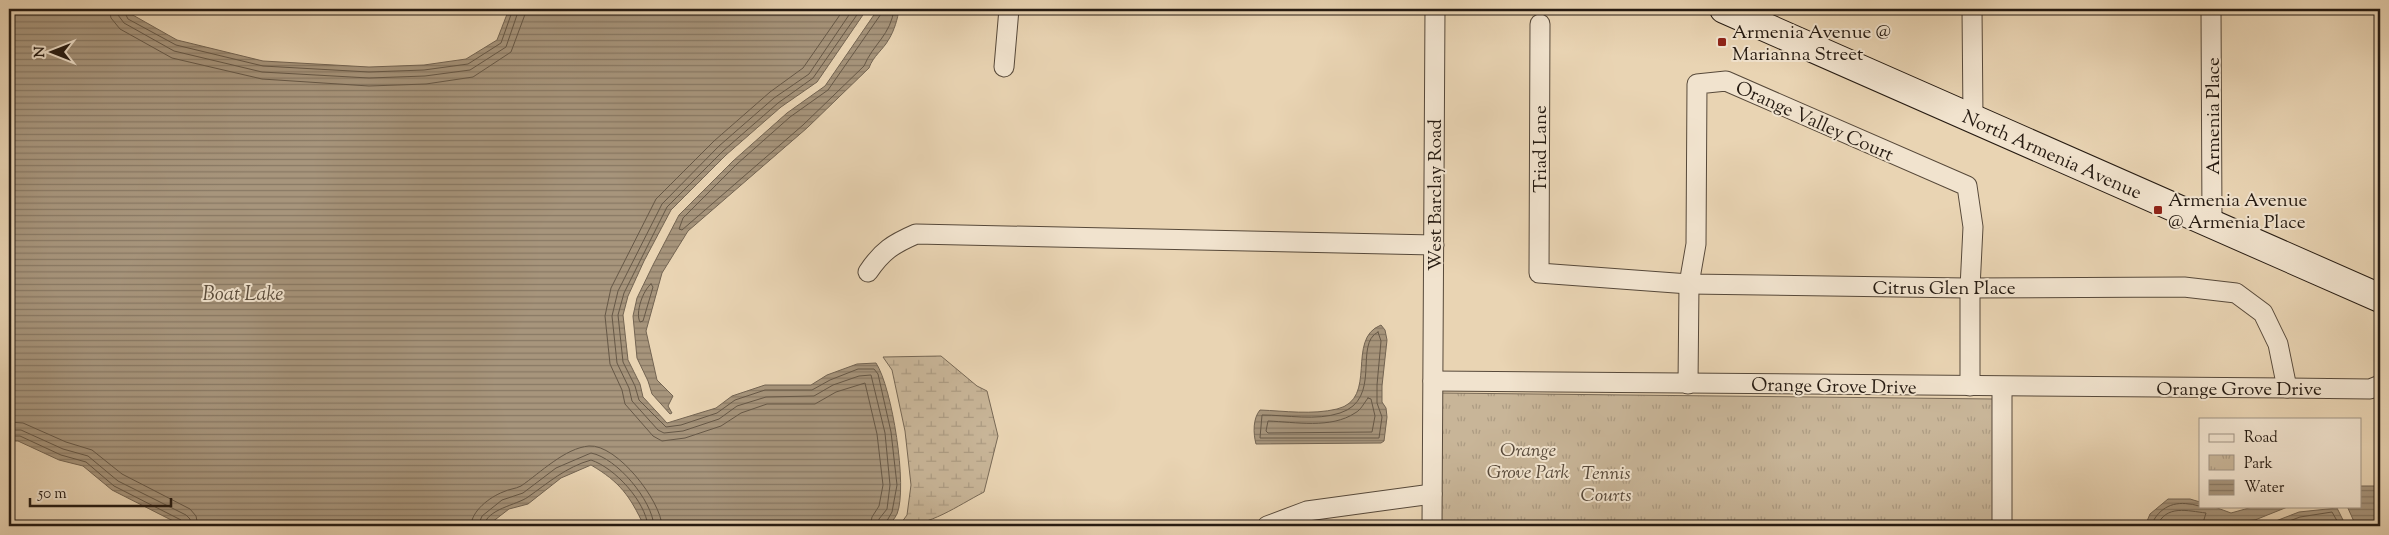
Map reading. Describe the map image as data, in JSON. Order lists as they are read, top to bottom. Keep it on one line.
{"streets":{"main road":["North Armenia Avenue"],"street":["Armenia Place","Orange Valley Court","Triad Lane","West Barclay Road","Citrus Glen Place","Orange Grove Drive"]},"crossings":[["Armenia Place","North Armenia Avenue"],["Orange Valley Court","Citrus Glen Place"],["Orange Valley Court","Orange Grove Drive"],["Triad Lane","Citrus Glen Place"],["West Barclay Road","Orange Grove Drive"],["Citrus Glen Place","Orange Grove Drive"]],"water":["Boat Lake"],"parks":["Orange Grove Park","Tennis Courts"],"places":{"transit":["Armenia Avenue @ Marianna Street","Armenia Avenue @ Armenia Place"]},"legend":["Road","Park","Water"],"scale_bar":"50 m","north":"left"}
